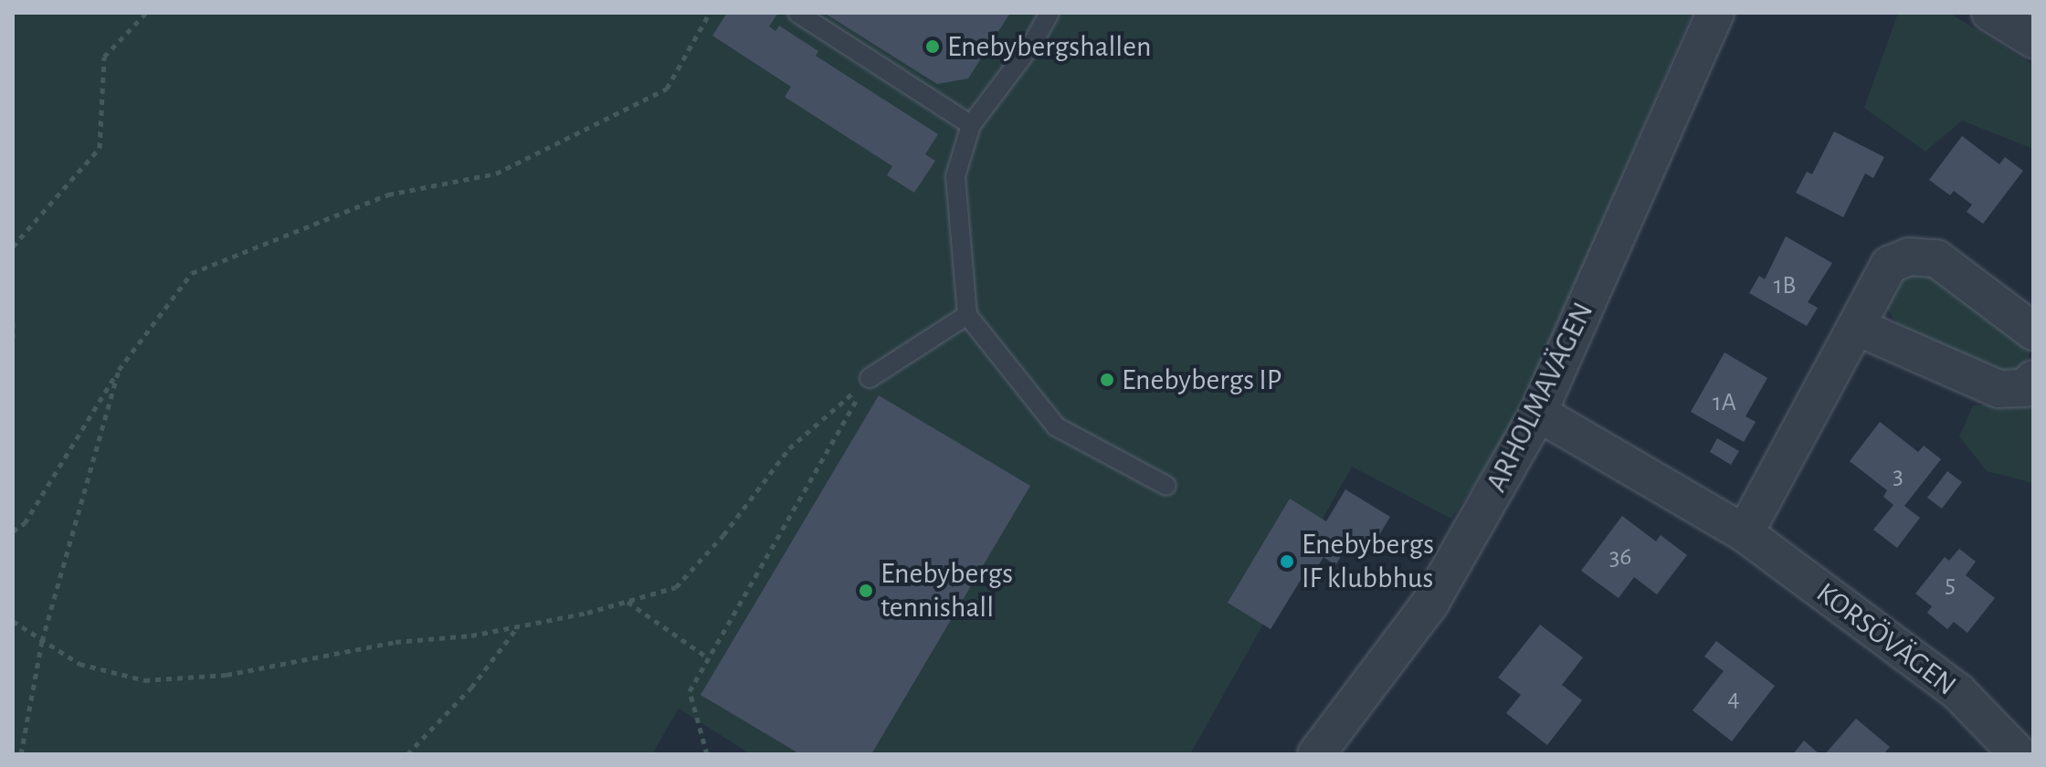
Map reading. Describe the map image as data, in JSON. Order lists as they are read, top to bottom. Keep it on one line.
{"streets":{"street":["ARHOLMAVÄGEN","KORSÖVÄGEN"]},"crossings":[["ARHOLMAVÄGEN","KORSÖVÄGEN"]],"places":["Enebybergshallen","Enebybergs IP","Enebybergs IF klubbhus","Enebybergs tennishall"],"house_numbers":["1B","1A","3","36","5","4"]}
